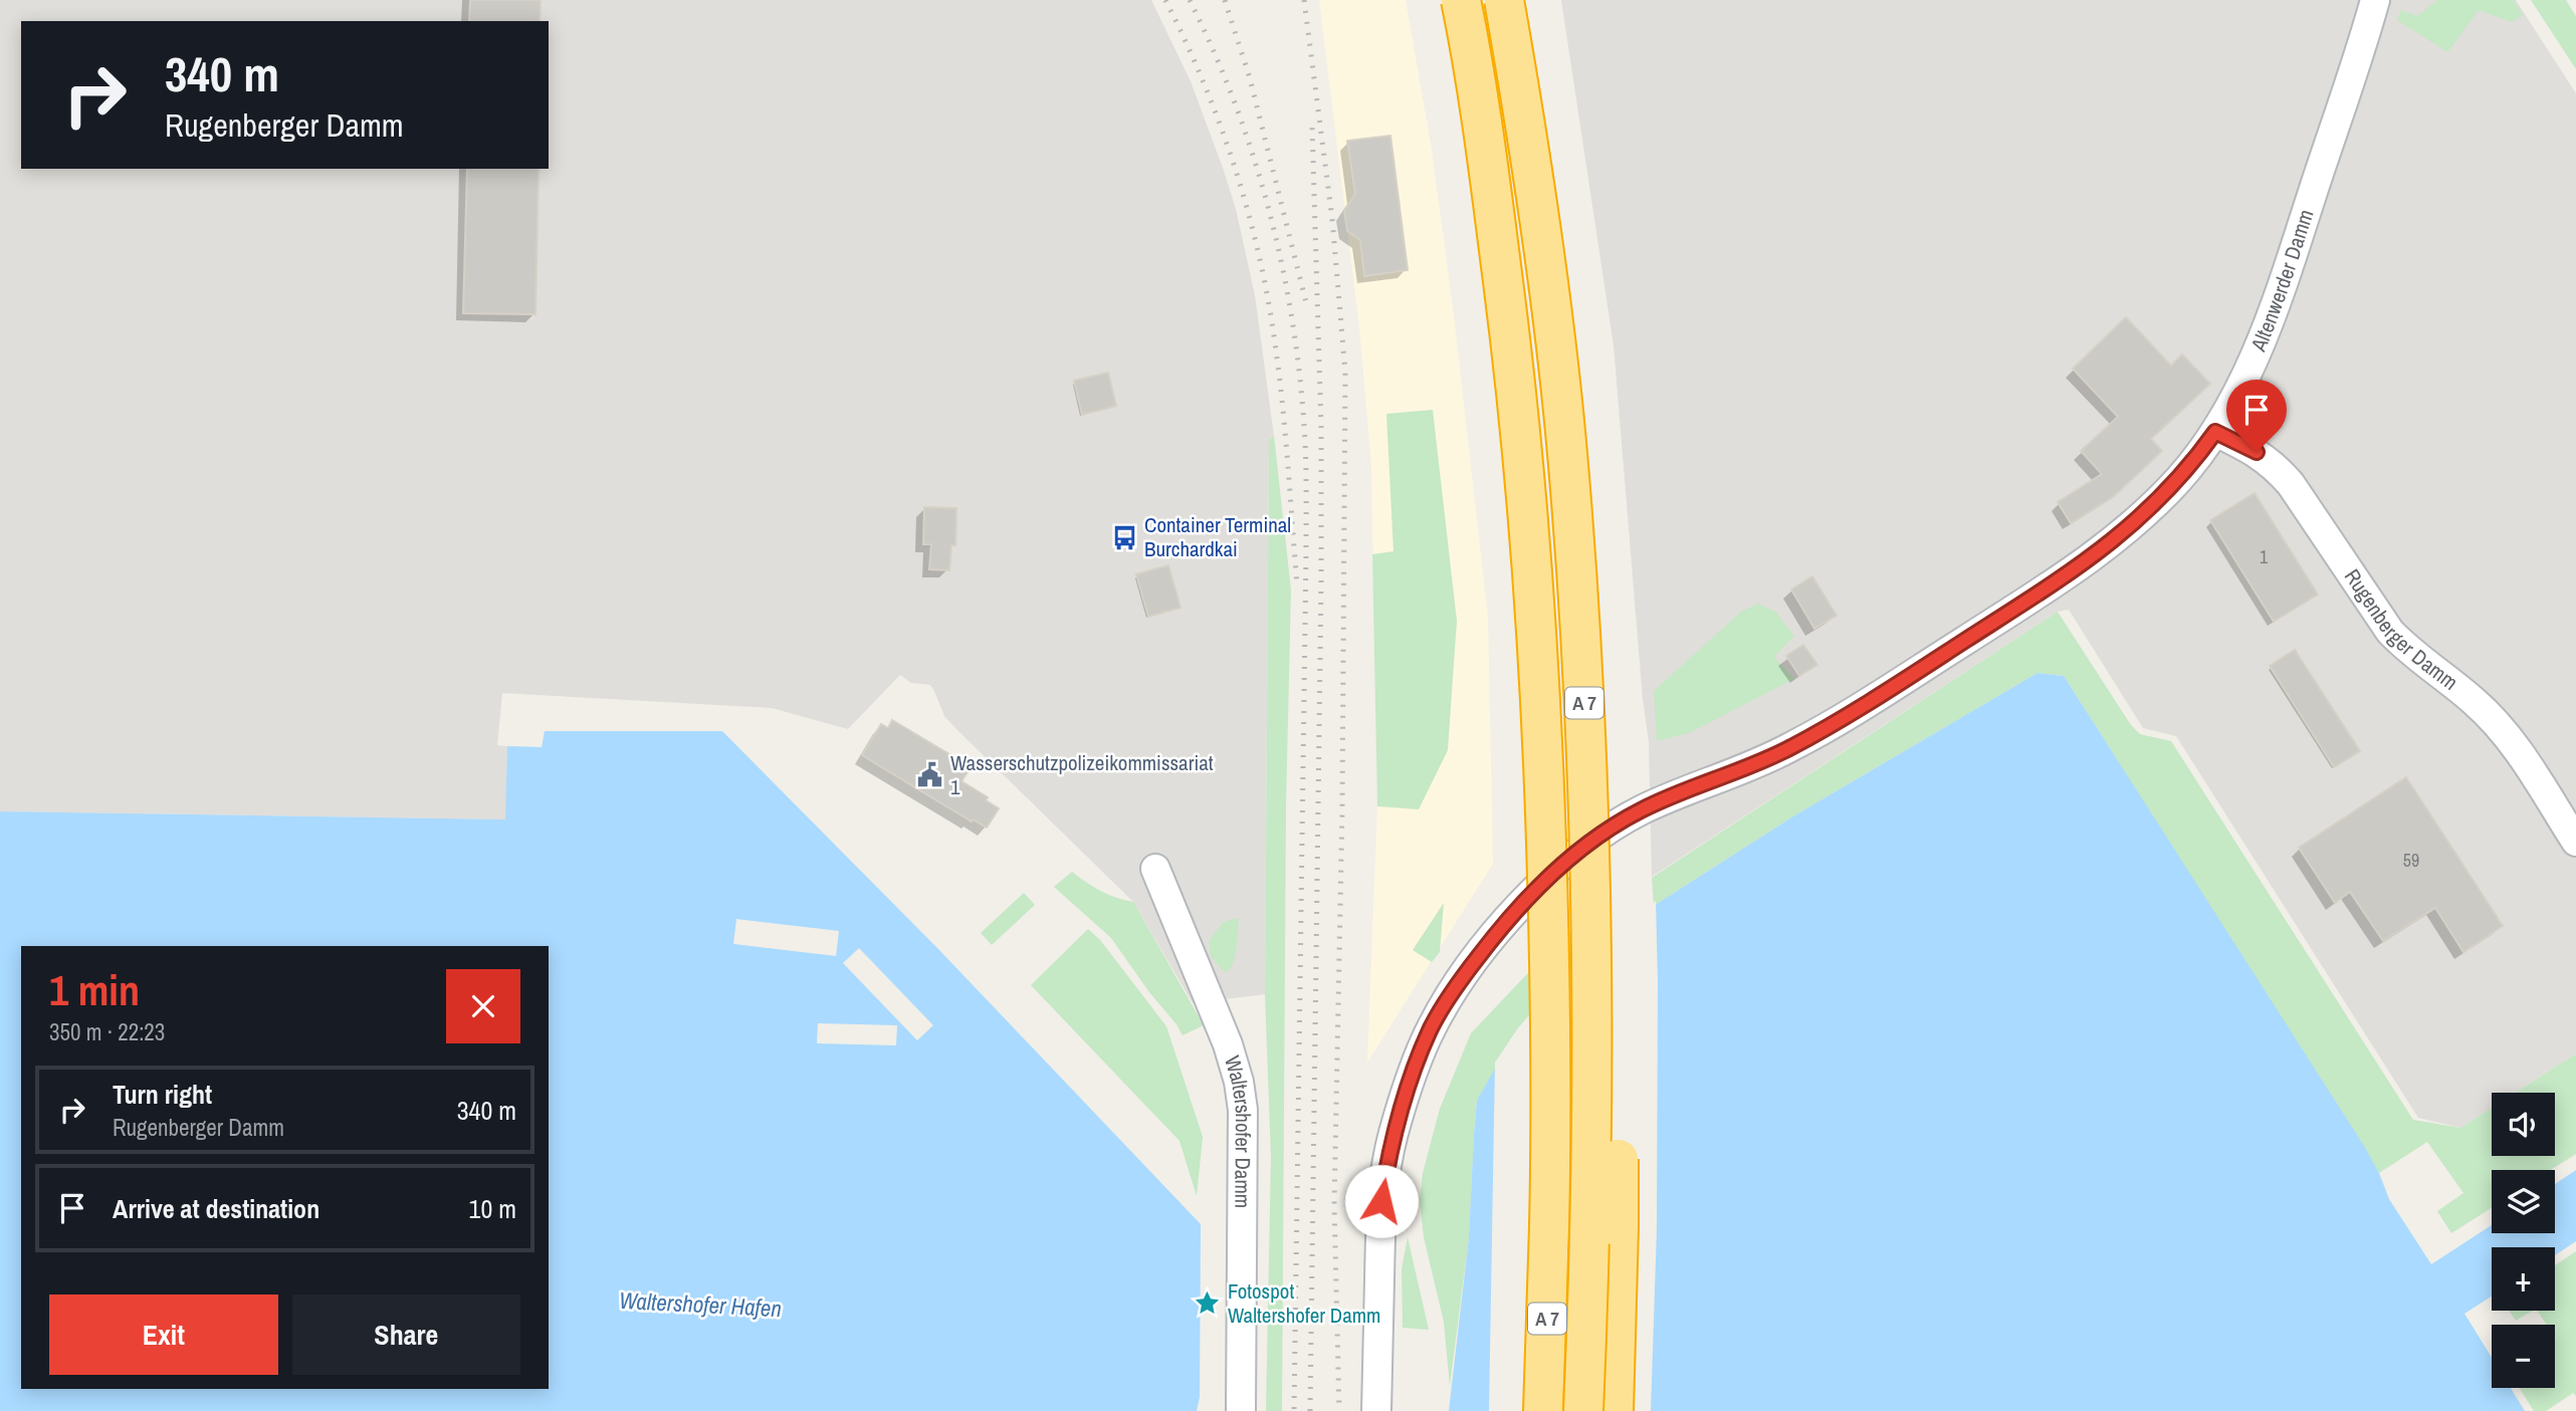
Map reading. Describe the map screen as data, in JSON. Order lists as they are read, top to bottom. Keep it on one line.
{"streets":{"highway":["A 7"],"street":["Altenwerder Damm","Rugenberger Damm","Waltershofer Damm"]},"crossings":[["Altenwerder Damm","Rugenberger Damm"]],"water":["Waltershofer Hafen"],"places":{"bus stop":["Container Terminal Burchardkai"],"public building":["Wasserschutzpolizeikommissariat 1"],"place":["Fotospot Waltershofer Damm"]},"house_numbers":["1","59"],"page":{"turn":["340 m","Rugenberger Damm"],"heading":["1 min","350 m · 22:23"],"list":[{"name":"Turn right","note":"Rugenberger Damm","value":"340 m"},{"name":"Arrive at destination","value":"10 m"}],"map_buttons":["+","−"],"buttons":["Exit","Share"]}}
